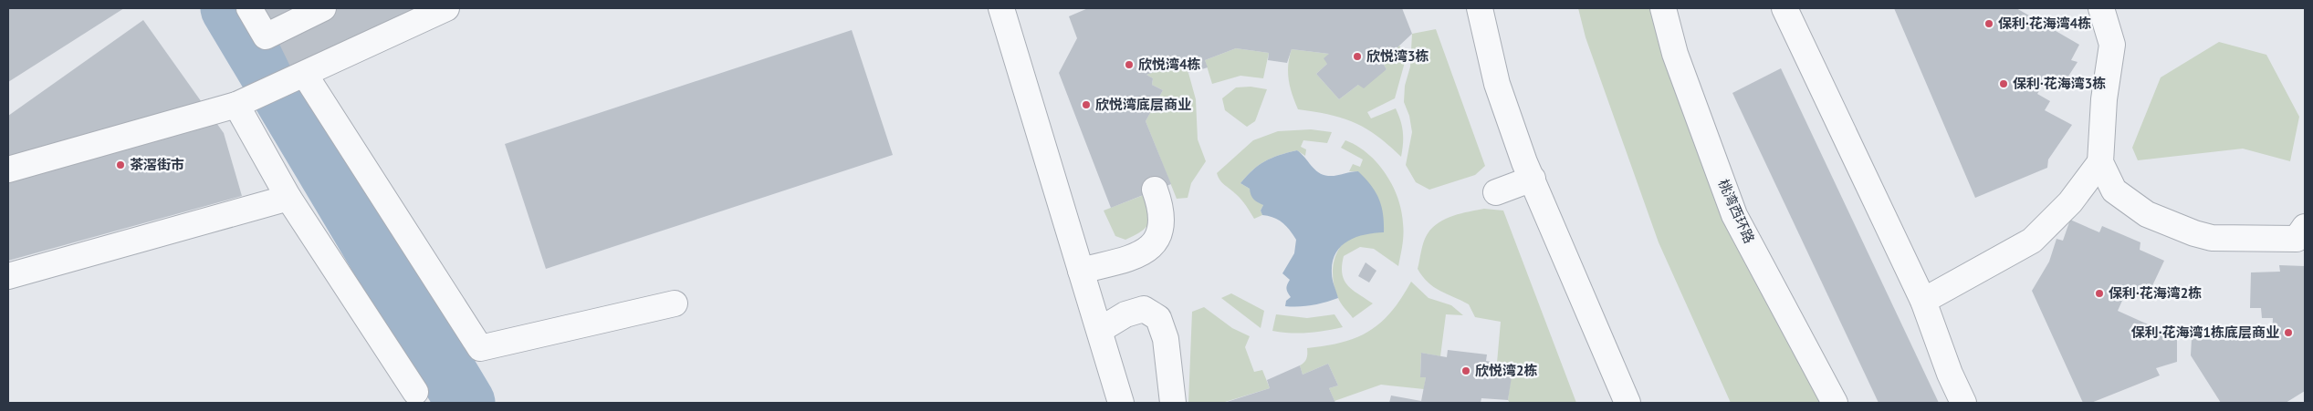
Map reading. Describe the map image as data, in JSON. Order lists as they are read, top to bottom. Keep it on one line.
{"streets":{"street":["桃湾西环路"]},"places":["保利·花海湾4栋","欣悦湾3栋","欣悦湾4栋","保利·花海湾3栋","欣悦湾底层商业","茶滘街市","保利·花海湾2栋","保利·花海湾1栋底层商业","欣悦湾2栋"]}
